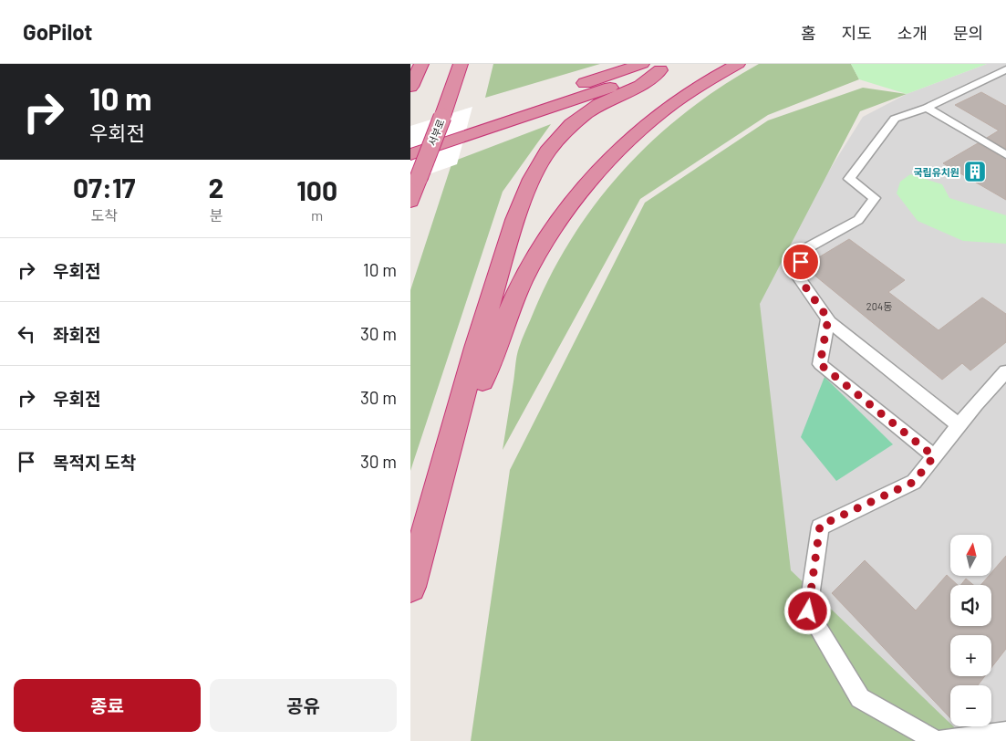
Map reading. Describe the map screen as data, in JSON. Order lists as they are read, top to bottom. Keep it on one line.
{"streets":{"highway":["서부로"]},"places":{"building":["국립유치원"]},"house_numbers":["204동"],"north":"top","page":{"header":"GoPilot","nav":["홈","지도","소개","문의"],"turn":["10 m","우회전"],"eta":["07:17","도착","2","분","100","m"],"list":[{"name":"우회전","value":"10 m"},{"name":"좌회전","value":"30 m"},{"name":"우회전","value":"30 m"},{"name":"목적지 도착","value":"30 m"}],"map_buttons":["+","−"],"buttons":["종료","공유"]}}
